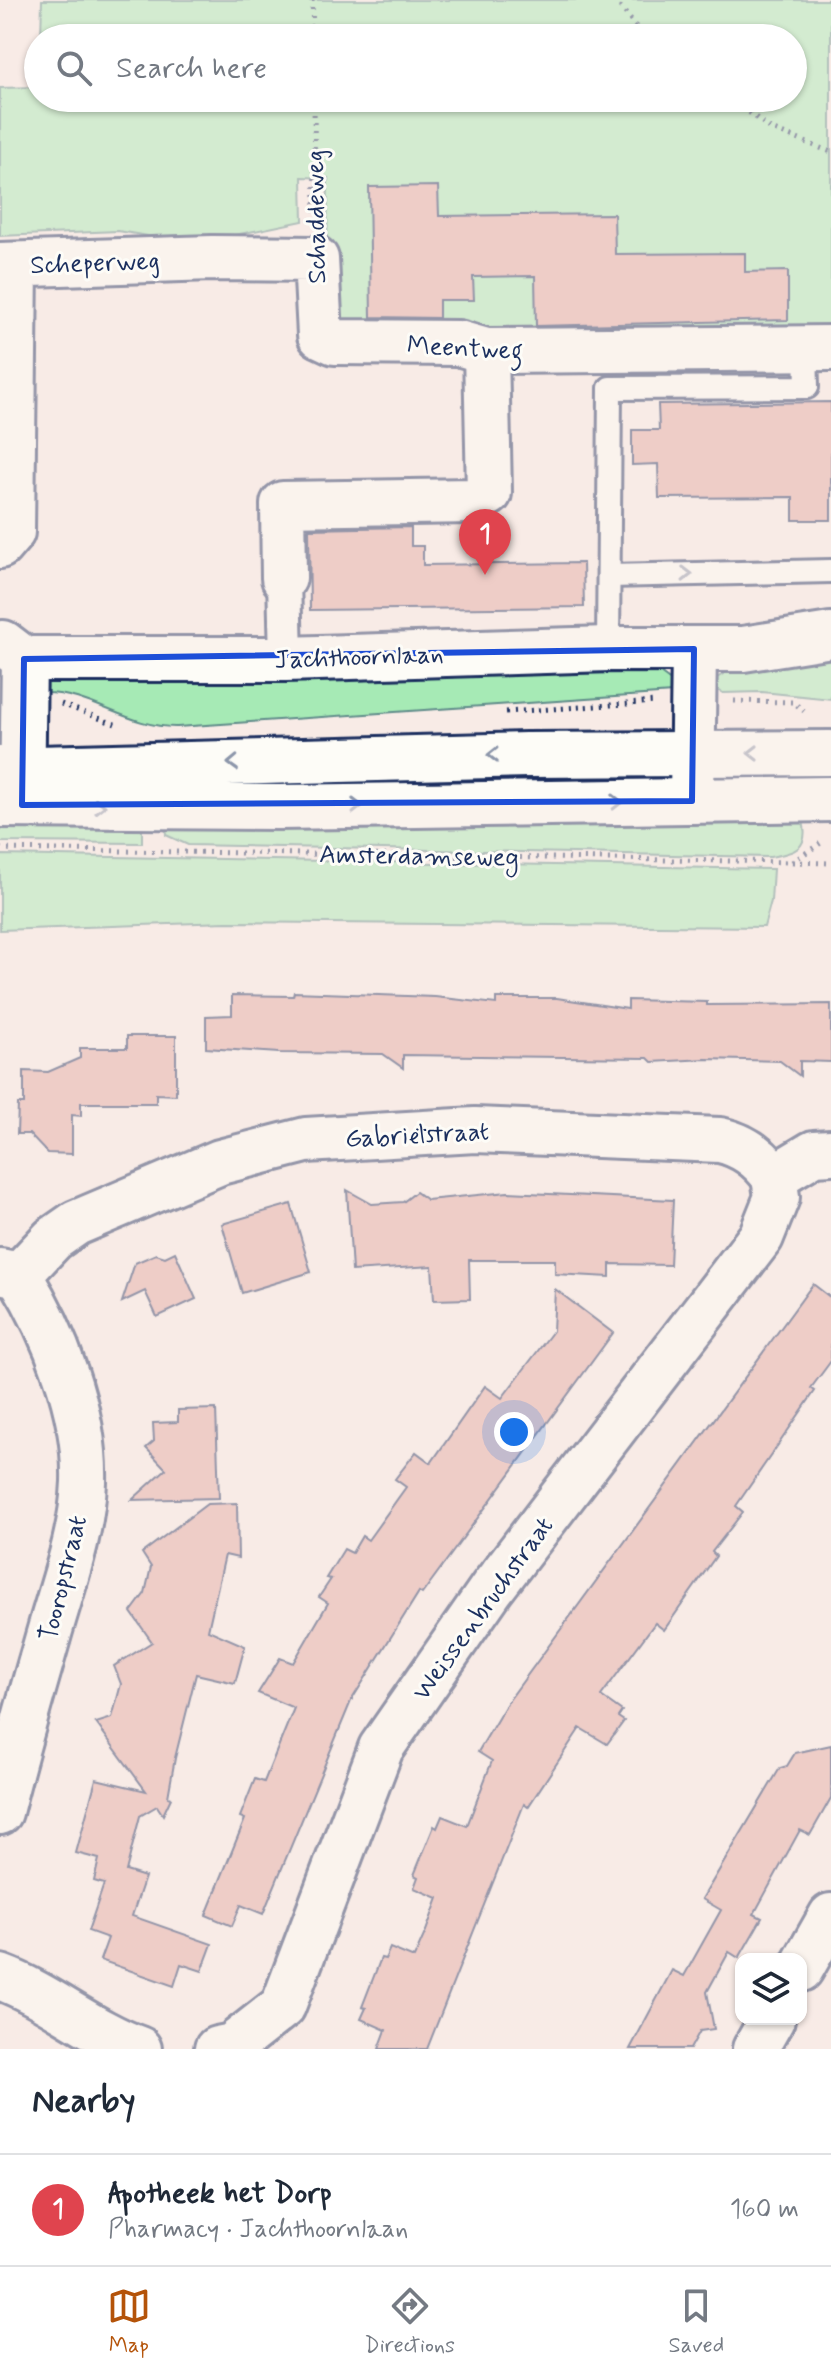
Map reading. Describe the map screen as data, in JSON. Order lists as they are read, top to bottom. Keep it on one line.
{"streets":{"street":["Schaddeweg","Scheperweg","Meentweg","Jachthoornlaan","Amsterdamseweg","Gabriëlstraat","Tooropstraat","Weissenbruchstraat"]},"crossings":[["Schaddeweg","Scheperweg"],["Schaddeweg","Meentweg"],["Gabriëlstraat","Tooropstraat"],["Gabriëlstraat","Weissenbruchstraat"]],"page":{"search":"Search here","pins":"1","heading":"Nearby","list":[{"mark":"1","name":"Apotheek het Dorp","note":"Pharmacy · Jachthoornlaan","value":"160 m"}],"nav":["Map","Directions","Saved"]}}
